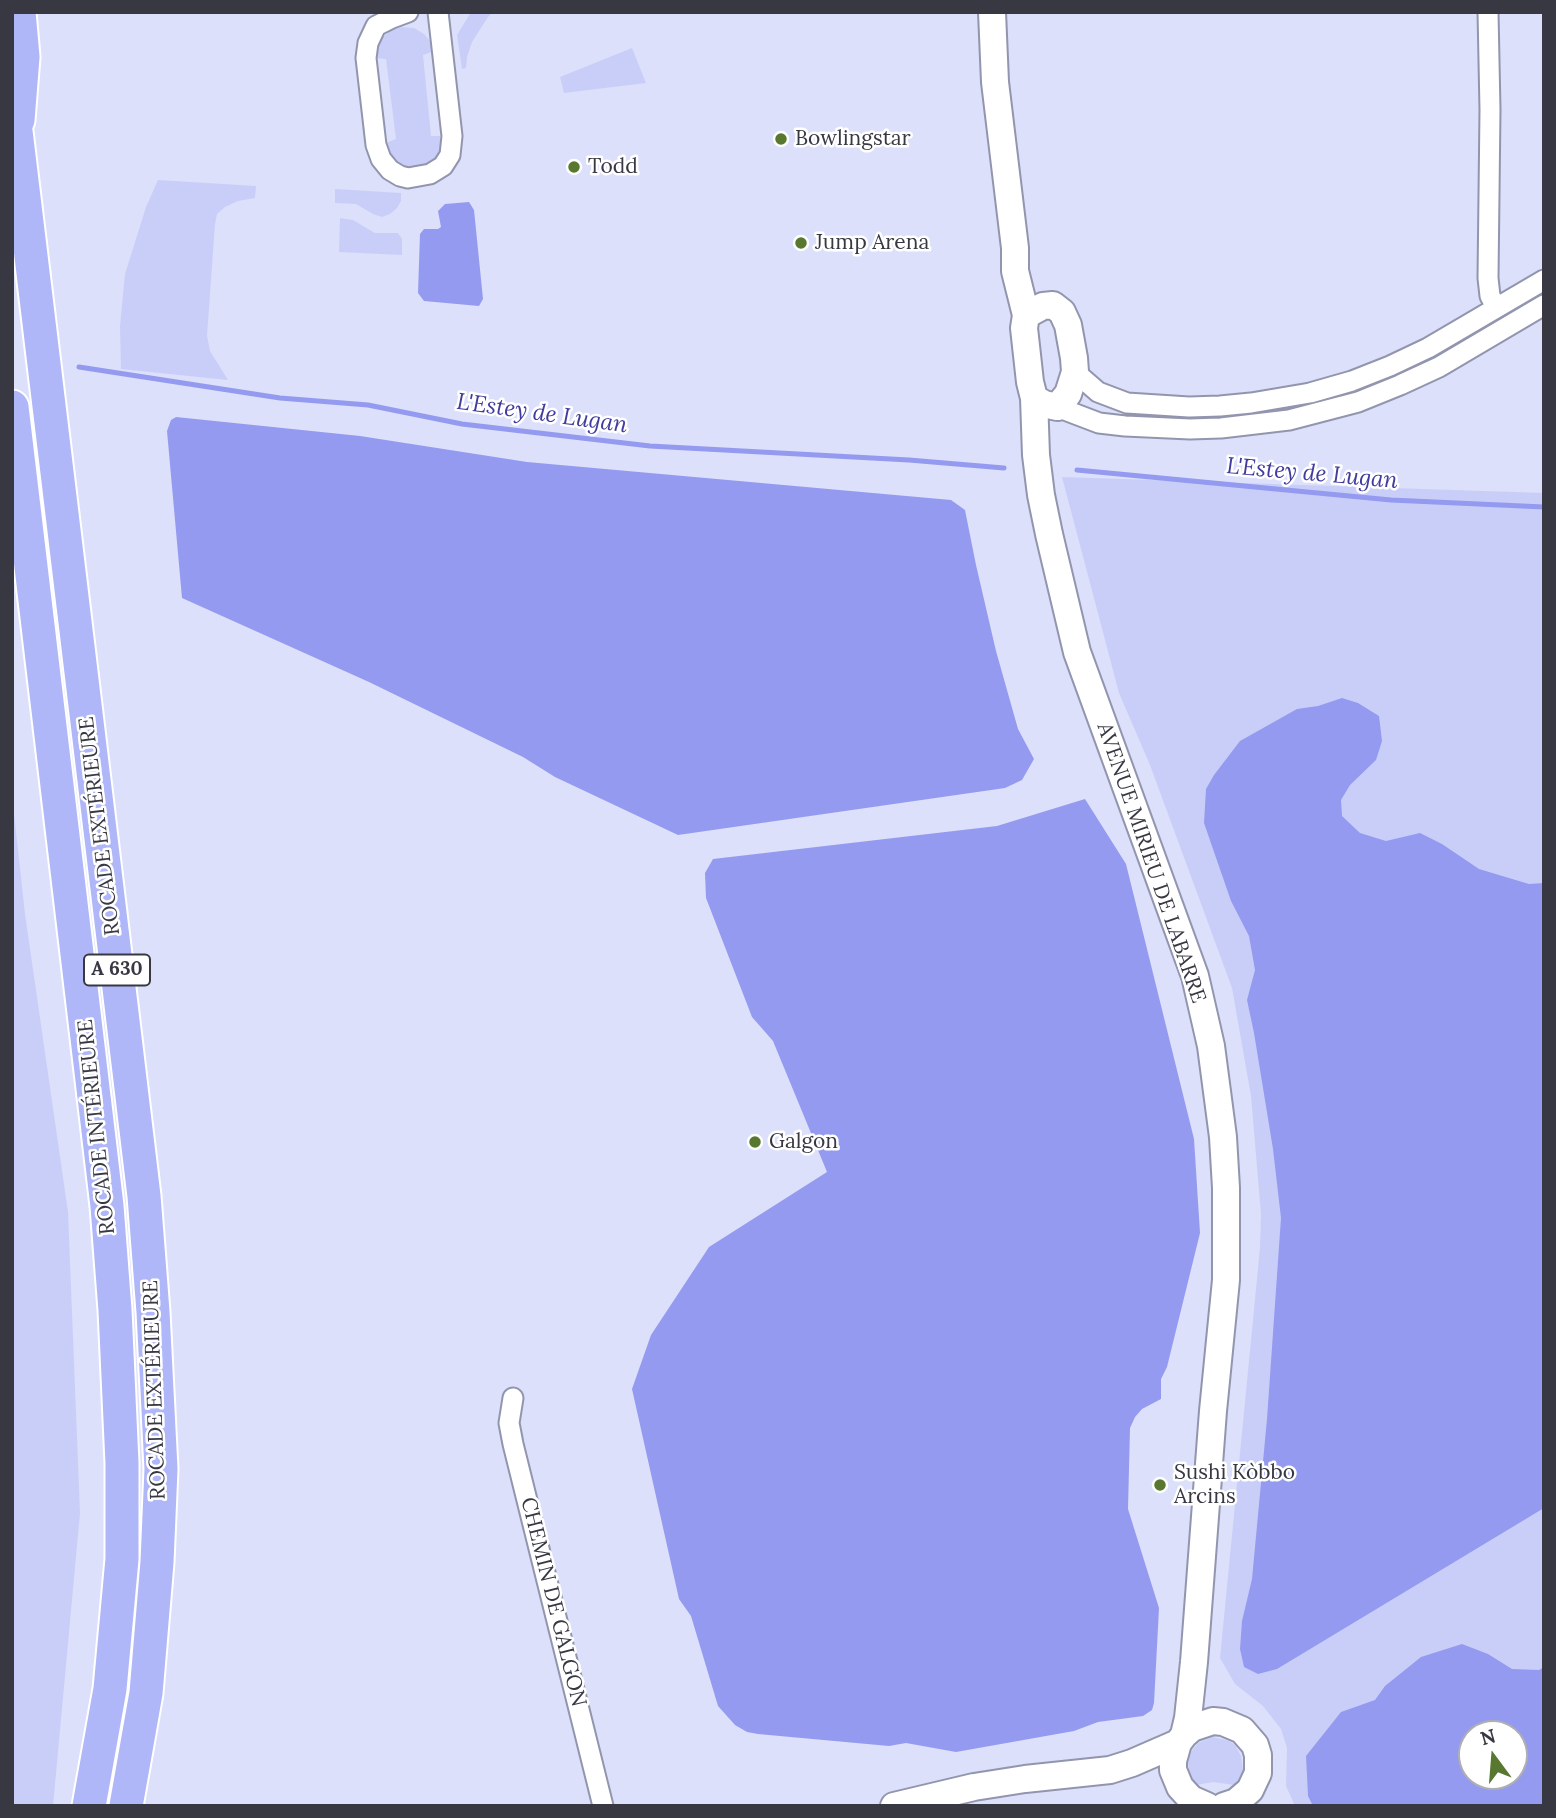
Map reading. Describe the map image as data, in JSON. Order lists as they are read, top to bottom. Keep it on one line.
{"streets":{"highway":["ROCADE EXTÉRIEURE","A 630","ROCADE INTÉRIEURE"],"main road":["AVENUE MIRIEU DE LABARRE"],"street":["CHEMIN DE GALGON"]},"water":["L'Estey de Lugan"],"places":["Bowlingstar","Todd","Jump Arena","Galgon","Sushi Kòbbo Arcins"],"north":"top"}
